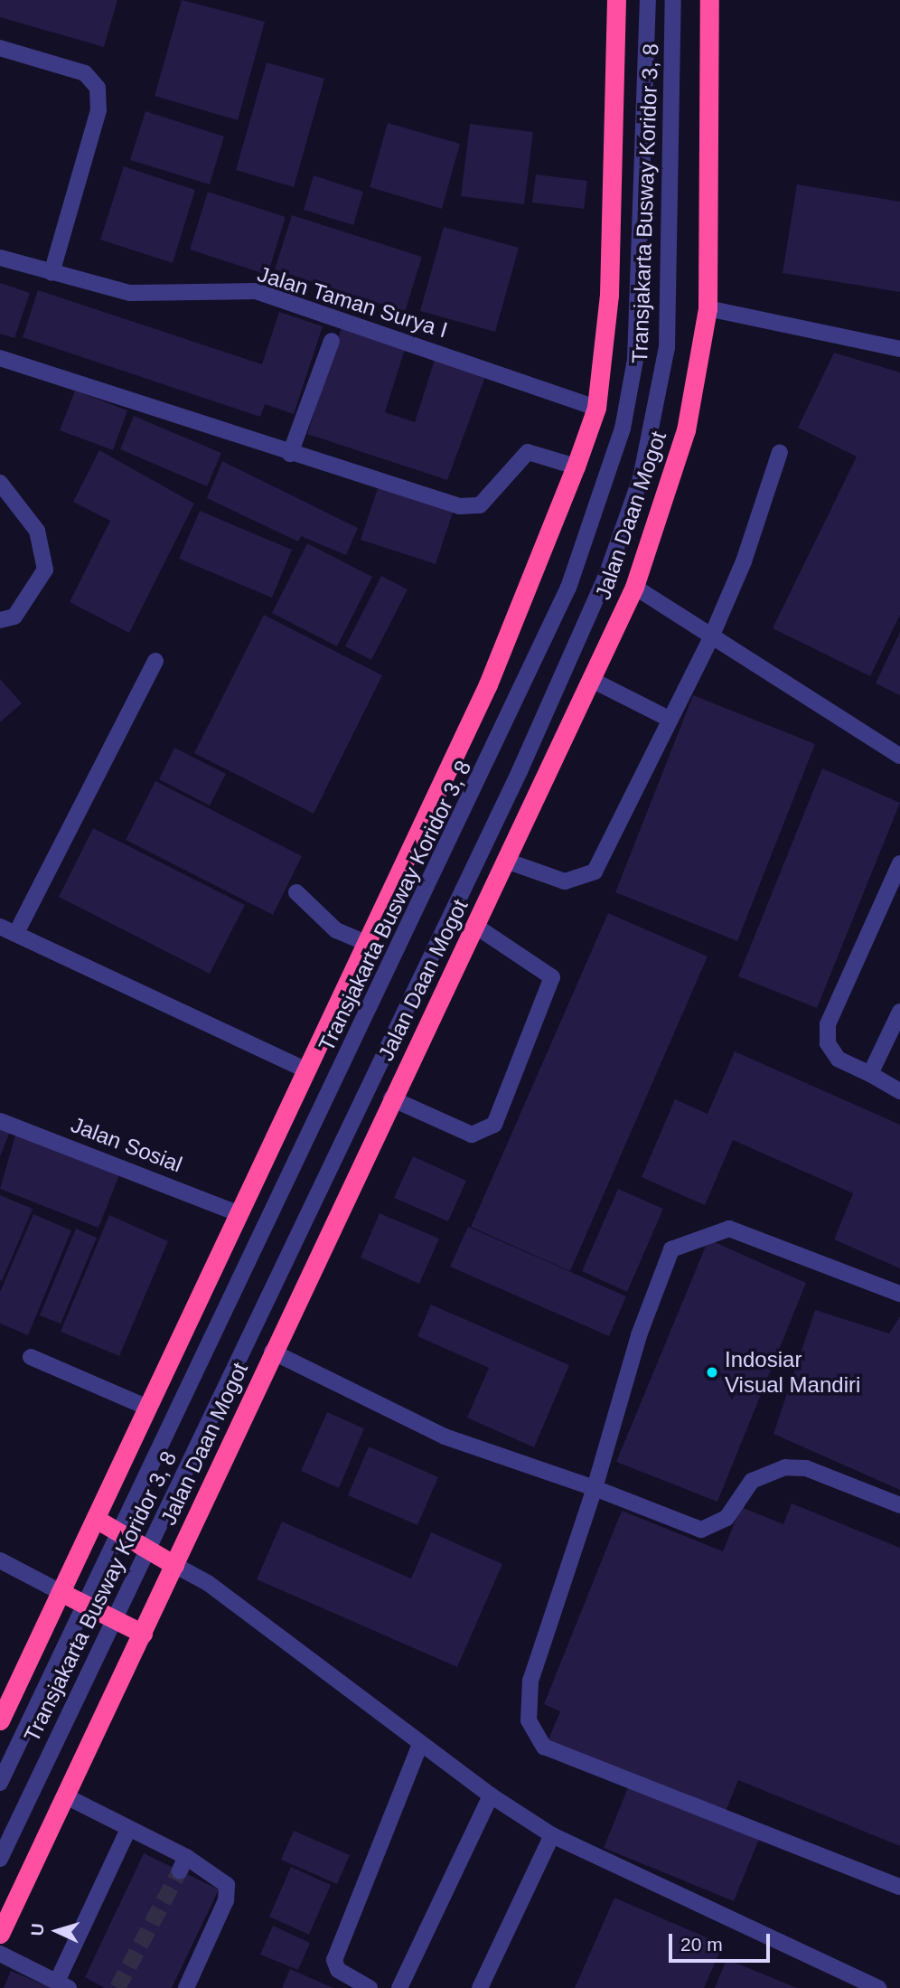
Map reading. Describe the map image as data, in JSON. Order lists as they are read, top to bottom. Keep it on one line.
{"streets":{"highway":["Jalan Daan Mogot"],"street":["Transjakarta Busway Koridor 3, 8","Jalan Taman Surya I","Jalan Sosial"]},"places":["Indosiar Visual Mandiri"],"scale_bar":"20 m","north":"left"}
